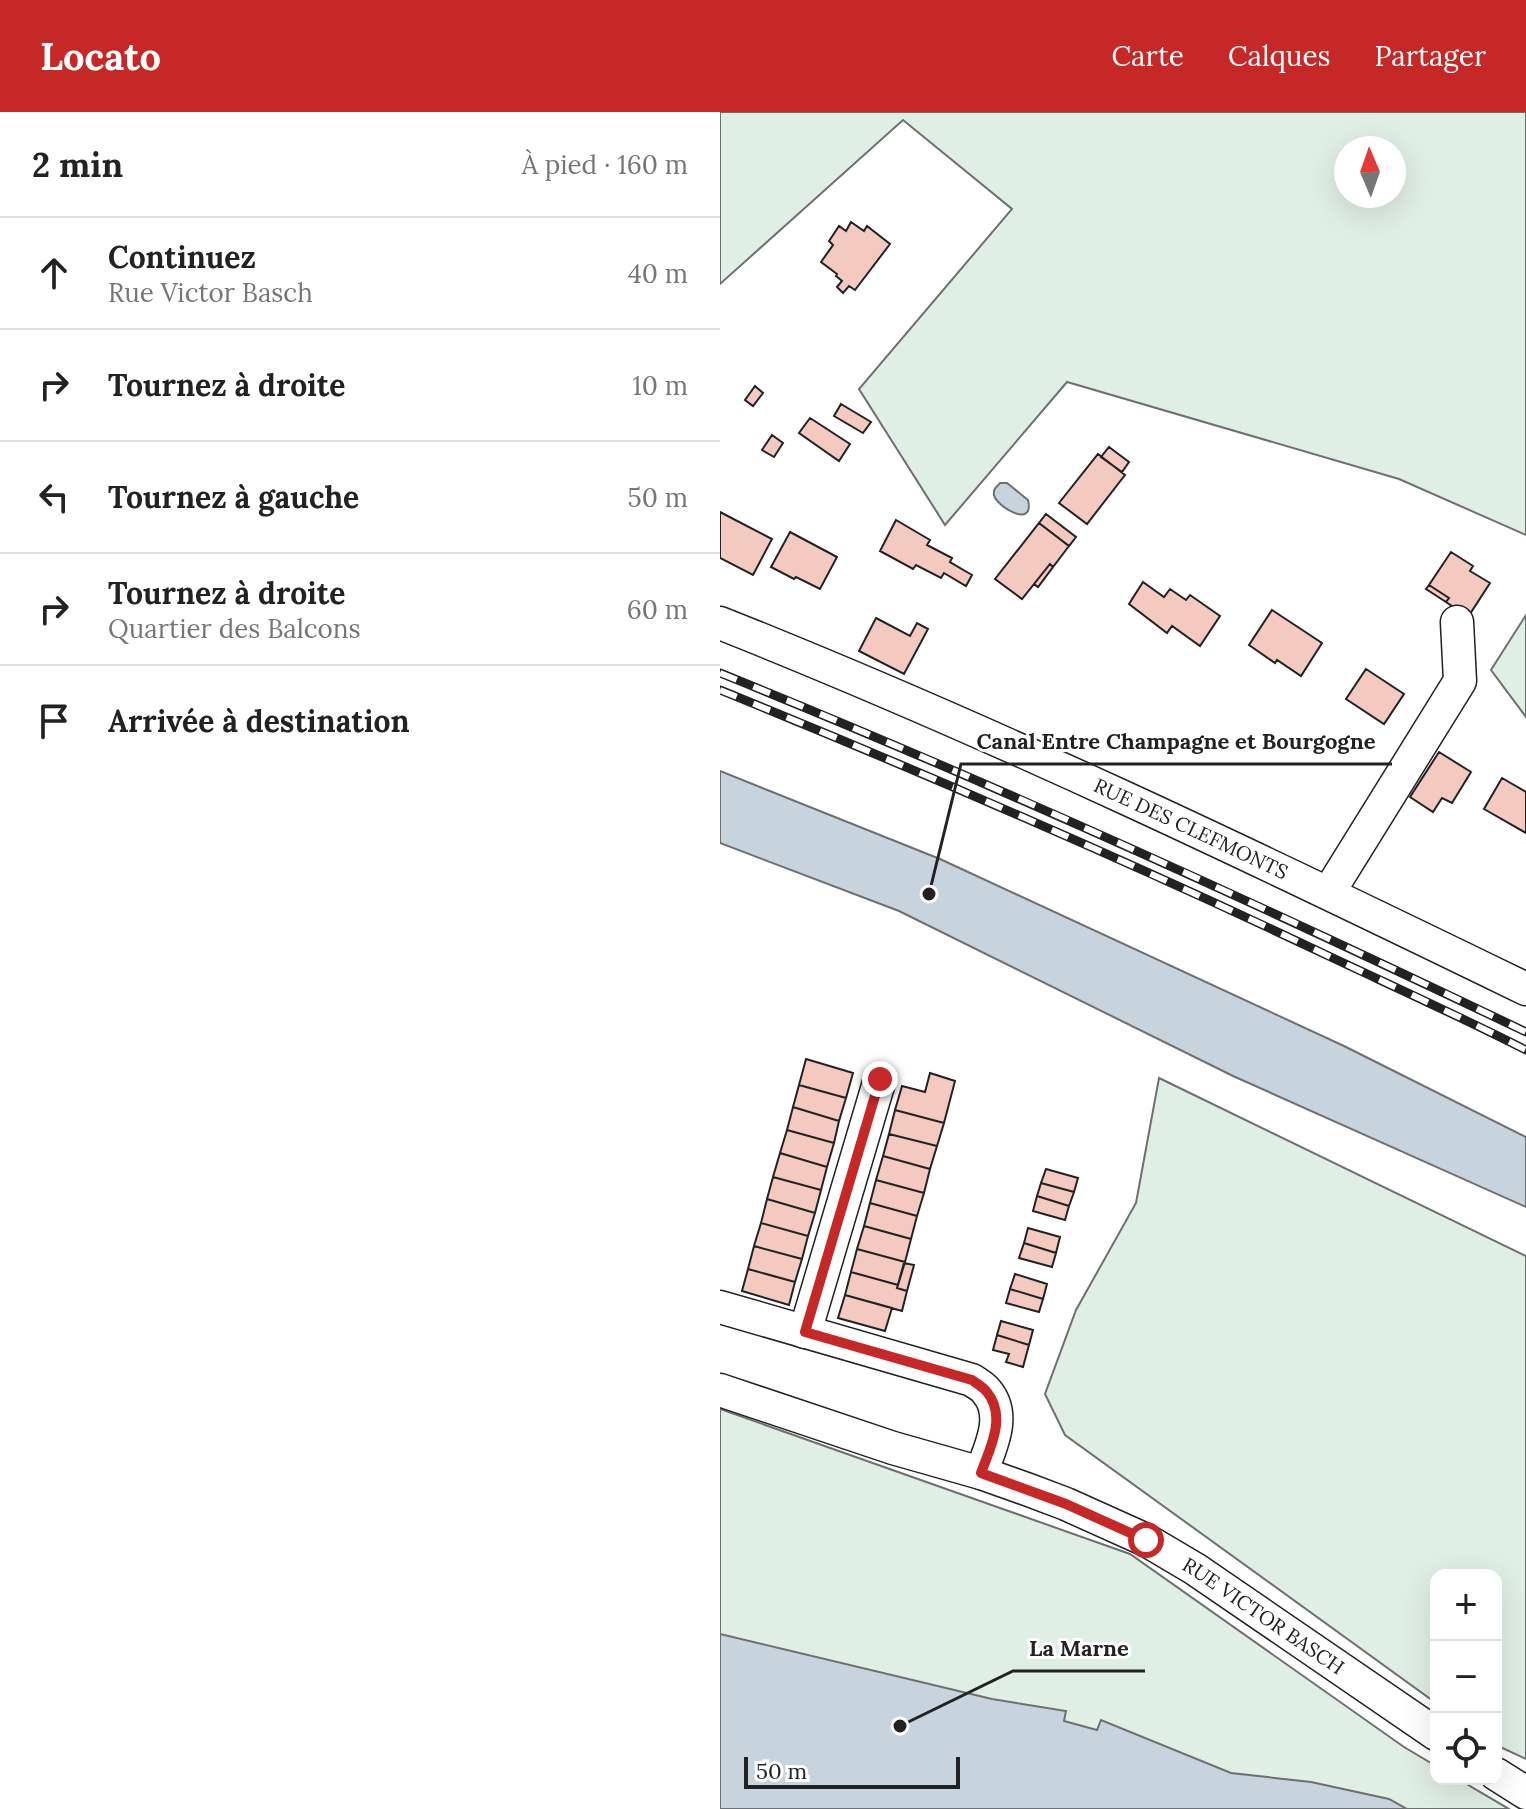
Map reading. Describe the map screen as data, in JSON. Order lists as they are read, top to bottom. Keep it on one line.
{"streets":{"street":["RUE DES CLEFMONTS","RUE VICTOR BASCH"]},"places":["Canal Entre Champagne et Bourgogne","La Marne"],"scale_bar":"50 m","north":"top","page":{"header":"Locato","nav":["Carte","Calques","Partager"],"heading":["2 min","À pied · 160 m"],"list":[["Continuez","Rue Victor Basch","40 m"],["Tournez à droite","10 m"],["Tournez à gauche","50 m"],["Tournez à droite","Quartier des Balcons","60 m"],"Arrivée à destination"],"map_buttons":["+","−"],"scale":"50 m"}}
